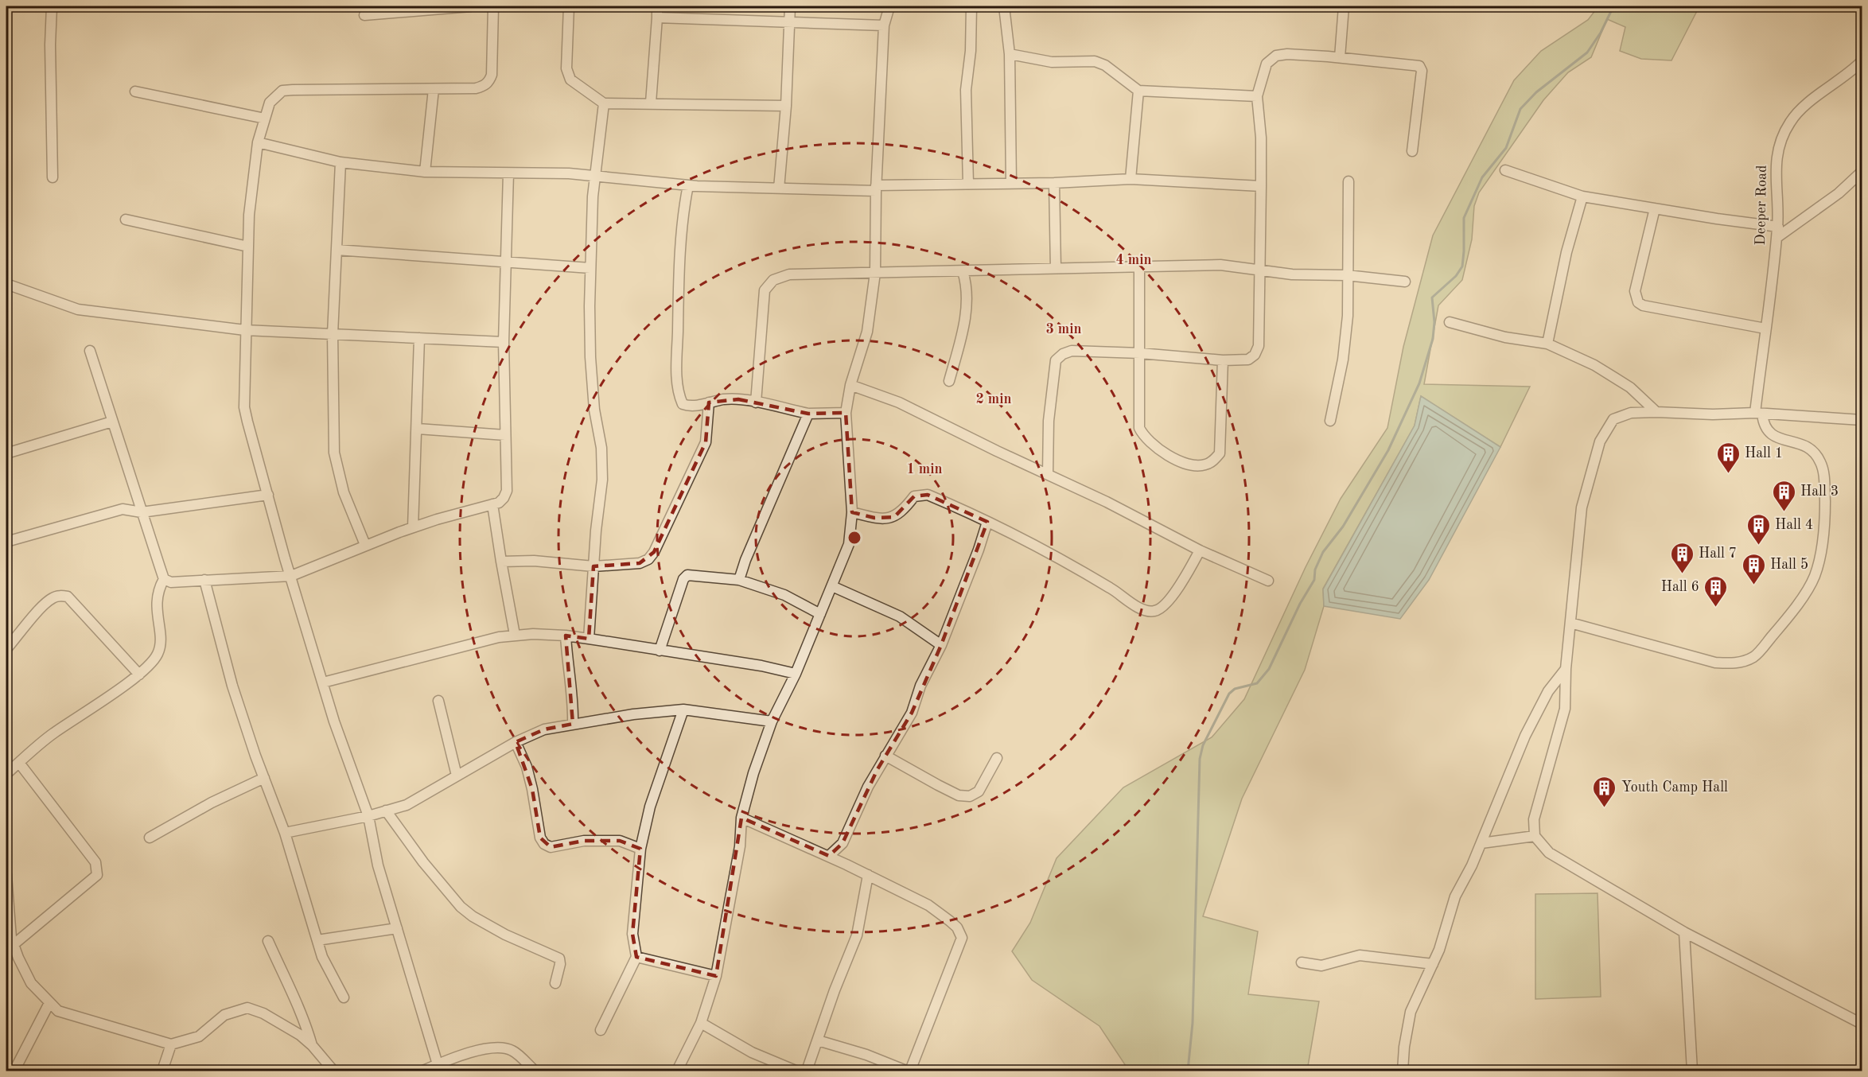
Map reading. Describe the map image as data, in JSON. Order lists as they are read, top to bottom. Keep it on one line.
{"streets":{"street":["Deeper Road"]},"places":{"building":["Hall 1","Hall 3","Hall 4","Hall 7","Hall 5","Hall 6","Youth Camp Hall"]},"rings":["4 min","3 min","2 min","1 min"]}
